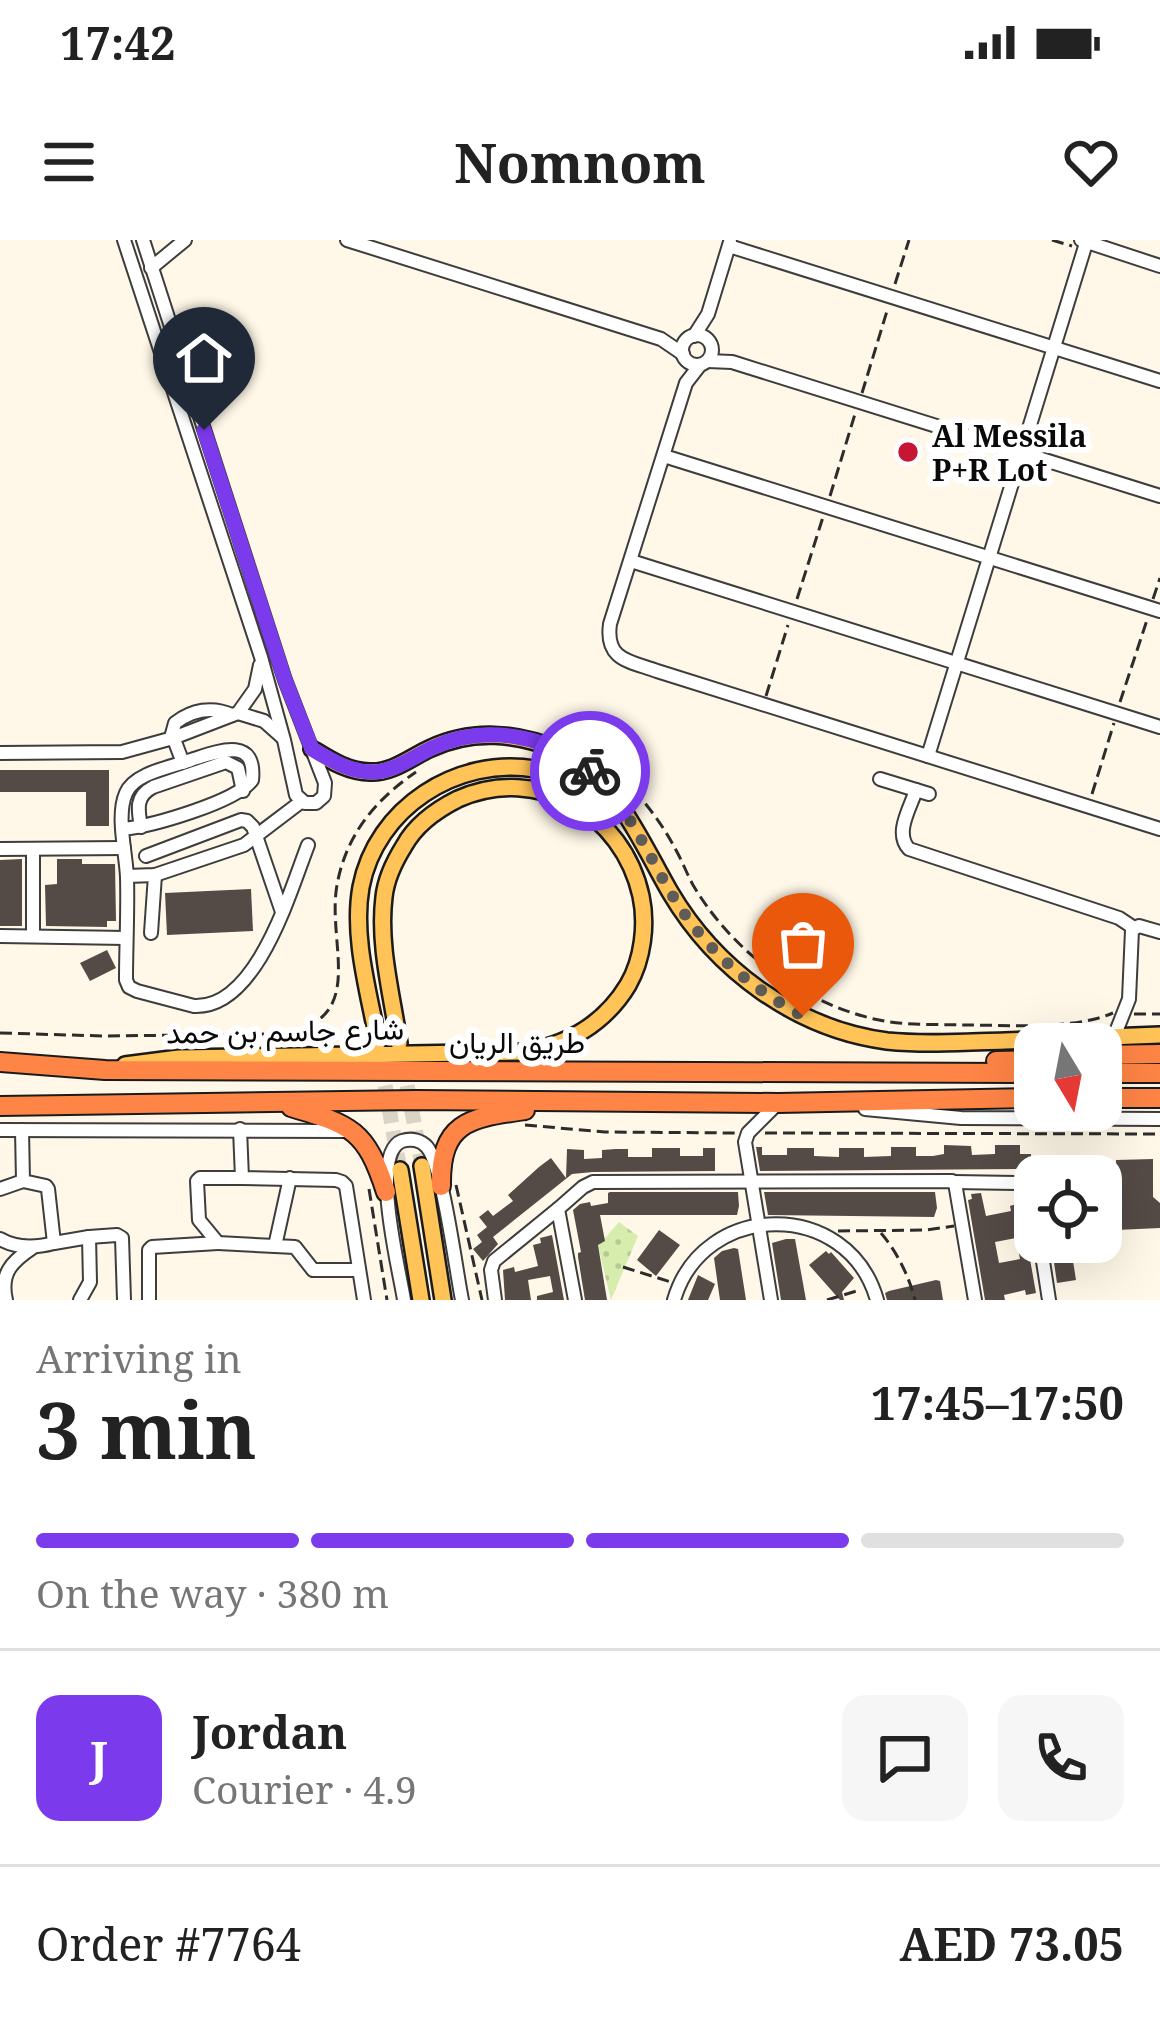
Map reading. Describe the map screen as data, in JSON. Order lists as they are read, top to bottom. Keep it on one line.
{"streets":{"highway":["طريق الريان"],"main road":["شارع جاسم بن حمد"]},"crossings":[["شارع جاسم بن حمد","طريق الريان"]],"places":["Al Messila P+R Lot"],"north":"bottom","page":{"status":"17:42","header":"Nomnom","heading":["3 min","Arriving in","17:45–17:50"],"panel":["Jordan","Courier · 4.9","Order #7764","AED 73.05"],"bar":"On the way · 380 m","round":"J"}}
